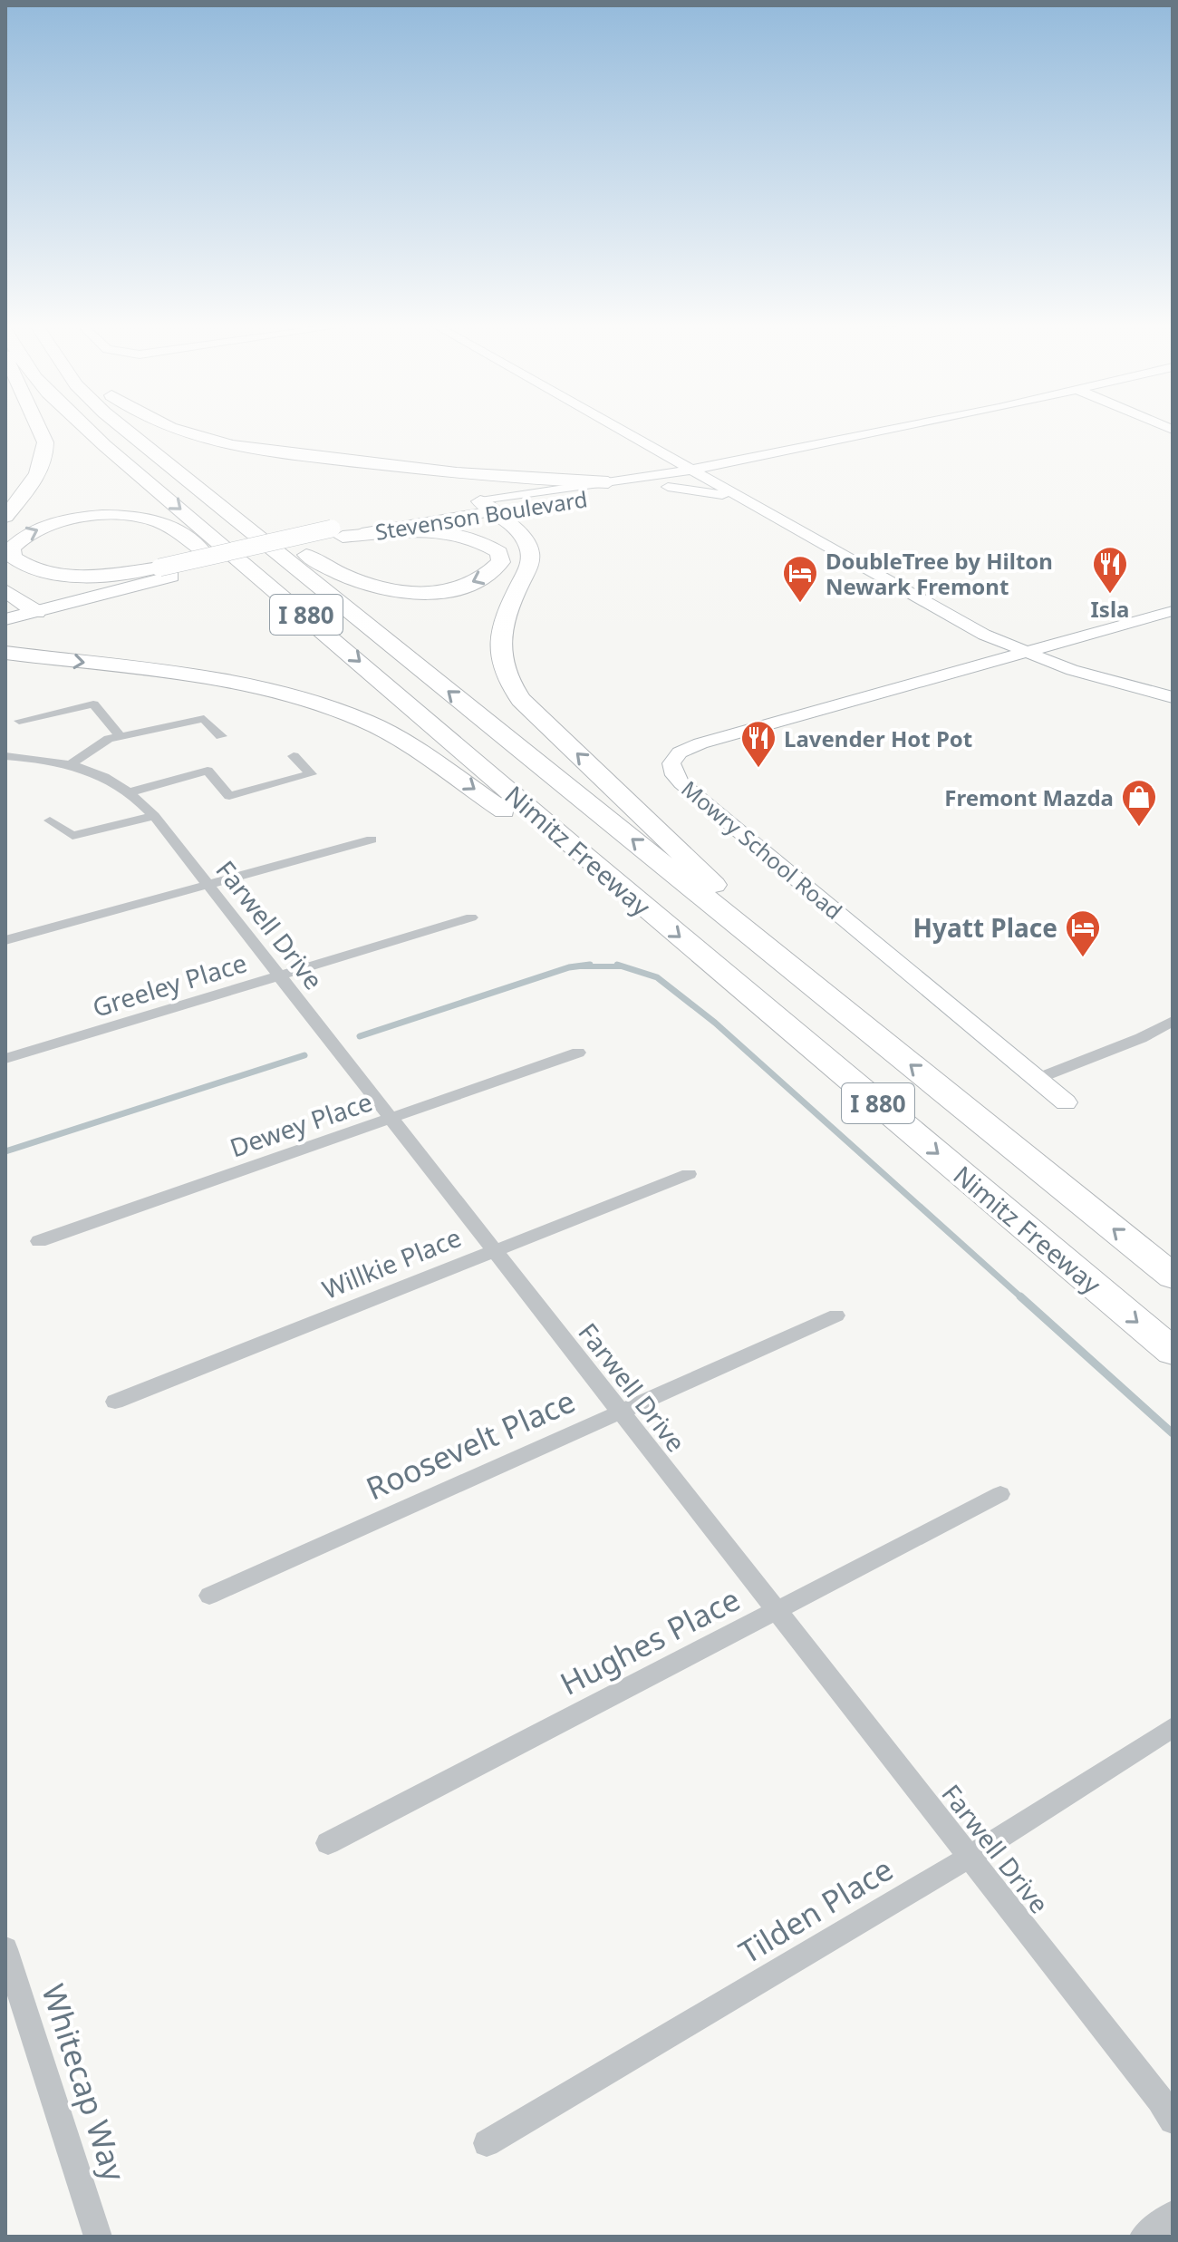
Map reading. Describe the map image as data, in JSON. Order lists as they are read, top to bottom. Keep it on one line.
{"streets":{"highway":["I 880","Nimitz Freeway"],"main road":["Stevenson Boulevard"],"street":["Mowry School Road","Farwell Drive","Greeley Place","Dewey Place","Willkie Place","Roosevelt Place","Hughes Place","Tilden Place","Whitecap Way"]},"crossings":[["Farwell Drive","Greeley Place"],["Farwell Drive","Dewey Place"],["Farwell Drive","Willkie Place"],["Farwell Drive","Roosevelt Place"],["Farwell Drive","Hughes Place"],["Farwell Drive","Tilden Place"]],"places":{"restaurant":["Isla","Lavender Hot Pot"],"hotel":["DoubleTree by Hilton Newark Fremont","Hyatt Place"],"shop":["Fremont Mazda"]}}
